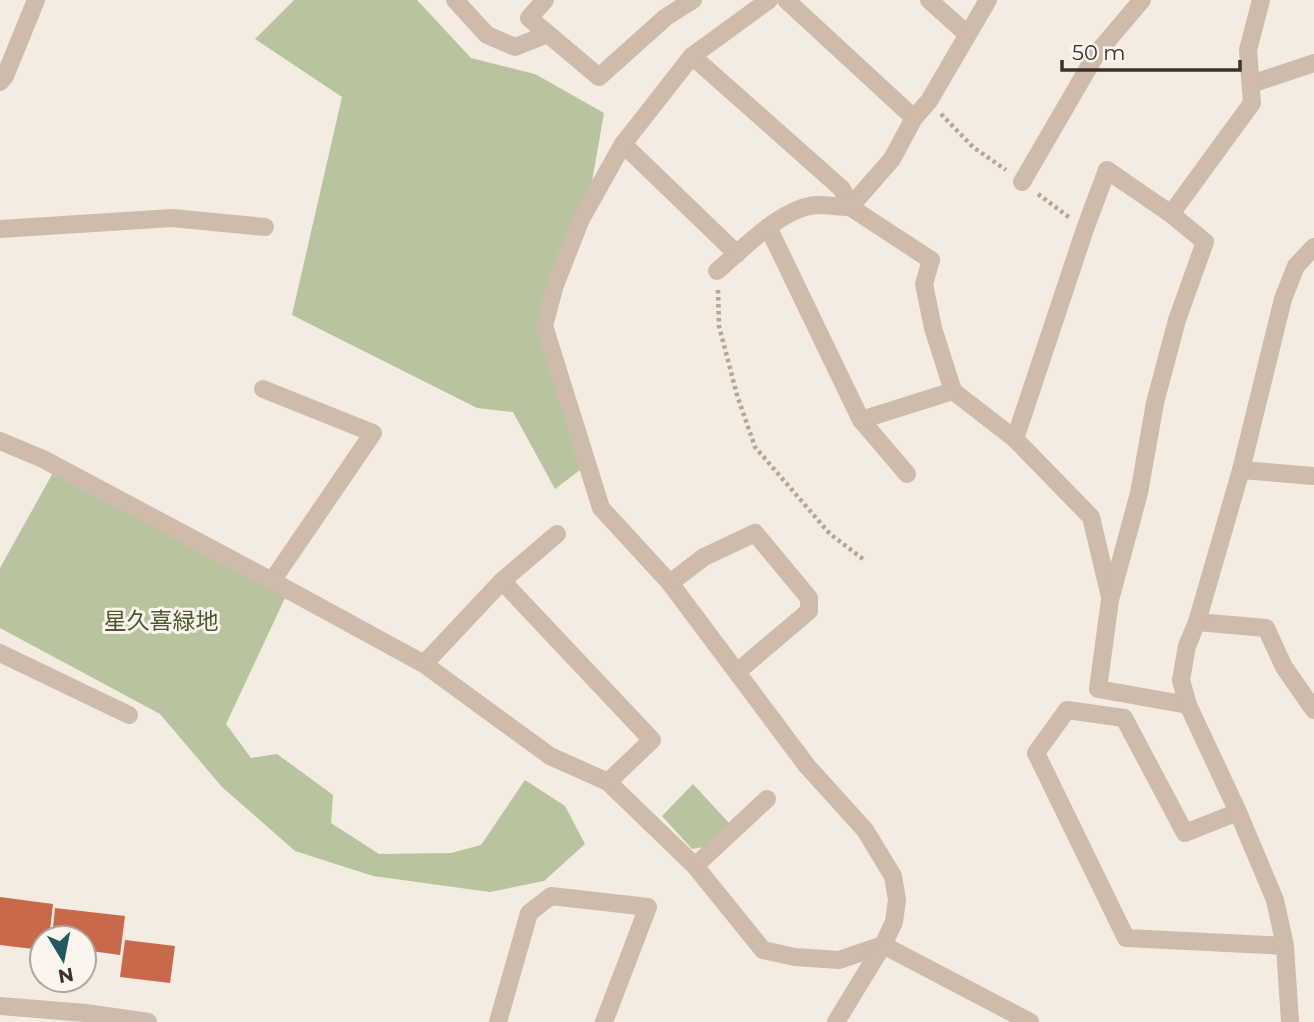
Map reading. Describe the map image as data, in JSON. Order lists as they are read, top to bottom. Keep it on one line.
{"parks":["星久喜緑地"],"scale_bar":"50 m","north":"bottom"}
